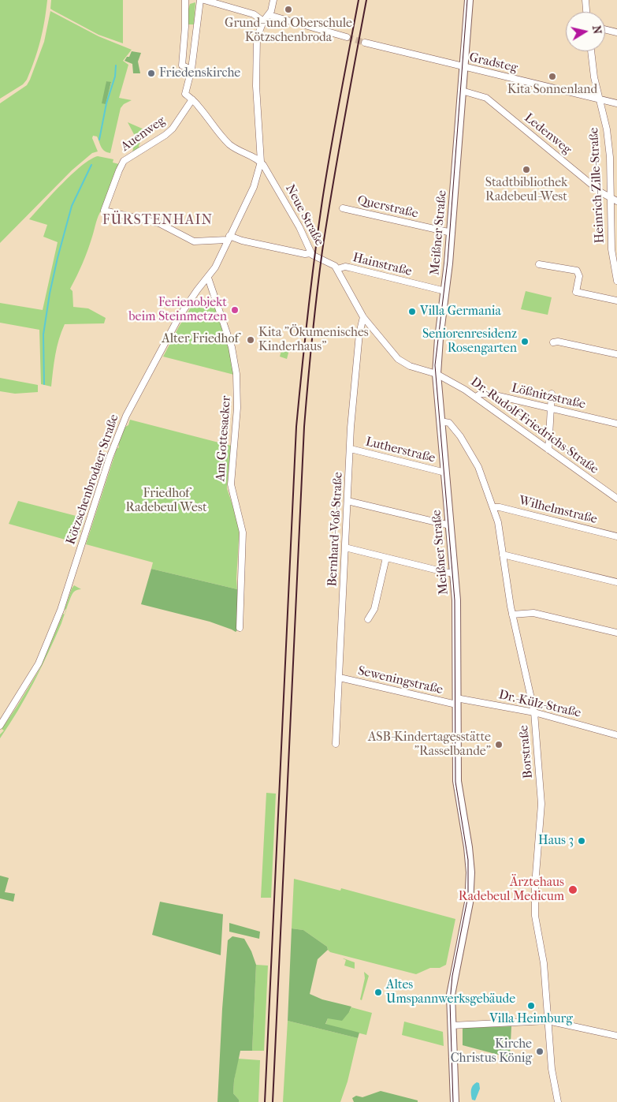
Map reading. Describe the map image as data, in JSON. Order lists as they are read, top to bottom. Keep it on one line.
{"streets":{"main road":["Meißner Straße"],"street":["Gradsteg","Auenweg","Ledenweg","Heinrich-Zille-Straße","Querstraße","Neue Straße","Hainstraße","Lößnitzstraße","Dr.-Rudolf-Friedrichs-Straße","Am Gottesacker","Lutherstraße","Kötzschenbrodaer Straße","Wilhelmstraße","Bernhard-Voß-Straße","Seweningstraße","Dr.-Külz-Straße","Borstraße"]},"crossings":[["Gradsteg","Heinrich-Zille-Straße"],["Gradsteg","Meißner Straße"],["Auenweg","Neue Straße"],["Auenweg","Kötzschenbrodaer Straße"],["Ledenweg","Heinrich-Zille-Straße"],["Ledenweg","Meißner Straße"],["Querstraße","Meißner Straße"],["Neue Straße","Meißner Straße"],["Neue Straße","Hainstraße"],["Neue Straße","Dr.-Rudolf-Friedrichs-Straße"],["Neue Straße","Kötzschenbrodaer Straße"],["Neue Straße","Bernhard-Voß-Straße"],["Meißner Straße","Hainstraße"],["Meißner Straße","Dr.-Rudolf-Friedrichs-Straße"],["Meißner Straße","Lutherstraße"],["Meißner Straße","Seweningstraße"],["Meißner Straße","Dr.-Külz-Straße"],["Meißner Straße","Borstraße"],["Lößnitzstraße","Dr.-Rudolf-Friedrichs-Straße"],["Am Gottesacker","Kötzschenbrodaer Straße"],["Lutherstraße","Bernhard-Voß-Straße"],["Wilhelmstraße","Borstraße"],["Bernhard-Voß-Straße","Seweningstraße"],["Seweningstraße","Dr.-Külz-Straße"],["Dr.-Külz-Straße","Borstraße"]],"districts":["FÜRSTENHAIN"],"parks":["Alter Friedhof","Friedhof Radebeul West"],"places":["Grund- und Oberschule Kötzschenbroda","Friedenskirche","Kita Sonnenland","Stadtbibliothek Radebeul-West","Ferienobjekt beim Steinmetzen","Villa Germania","Kita \"Ökumenisches Kinderhaus\"","Seniorenresidenz Rosengarten","ASB-Kindertagesstätte \"Rasselbande\"","Haus 3","Ärztehaus Radebeul Medicum","Altes Umspannwerksgebäude","Villa Heimburg","Kirche Christus König"],"north":"right"}
